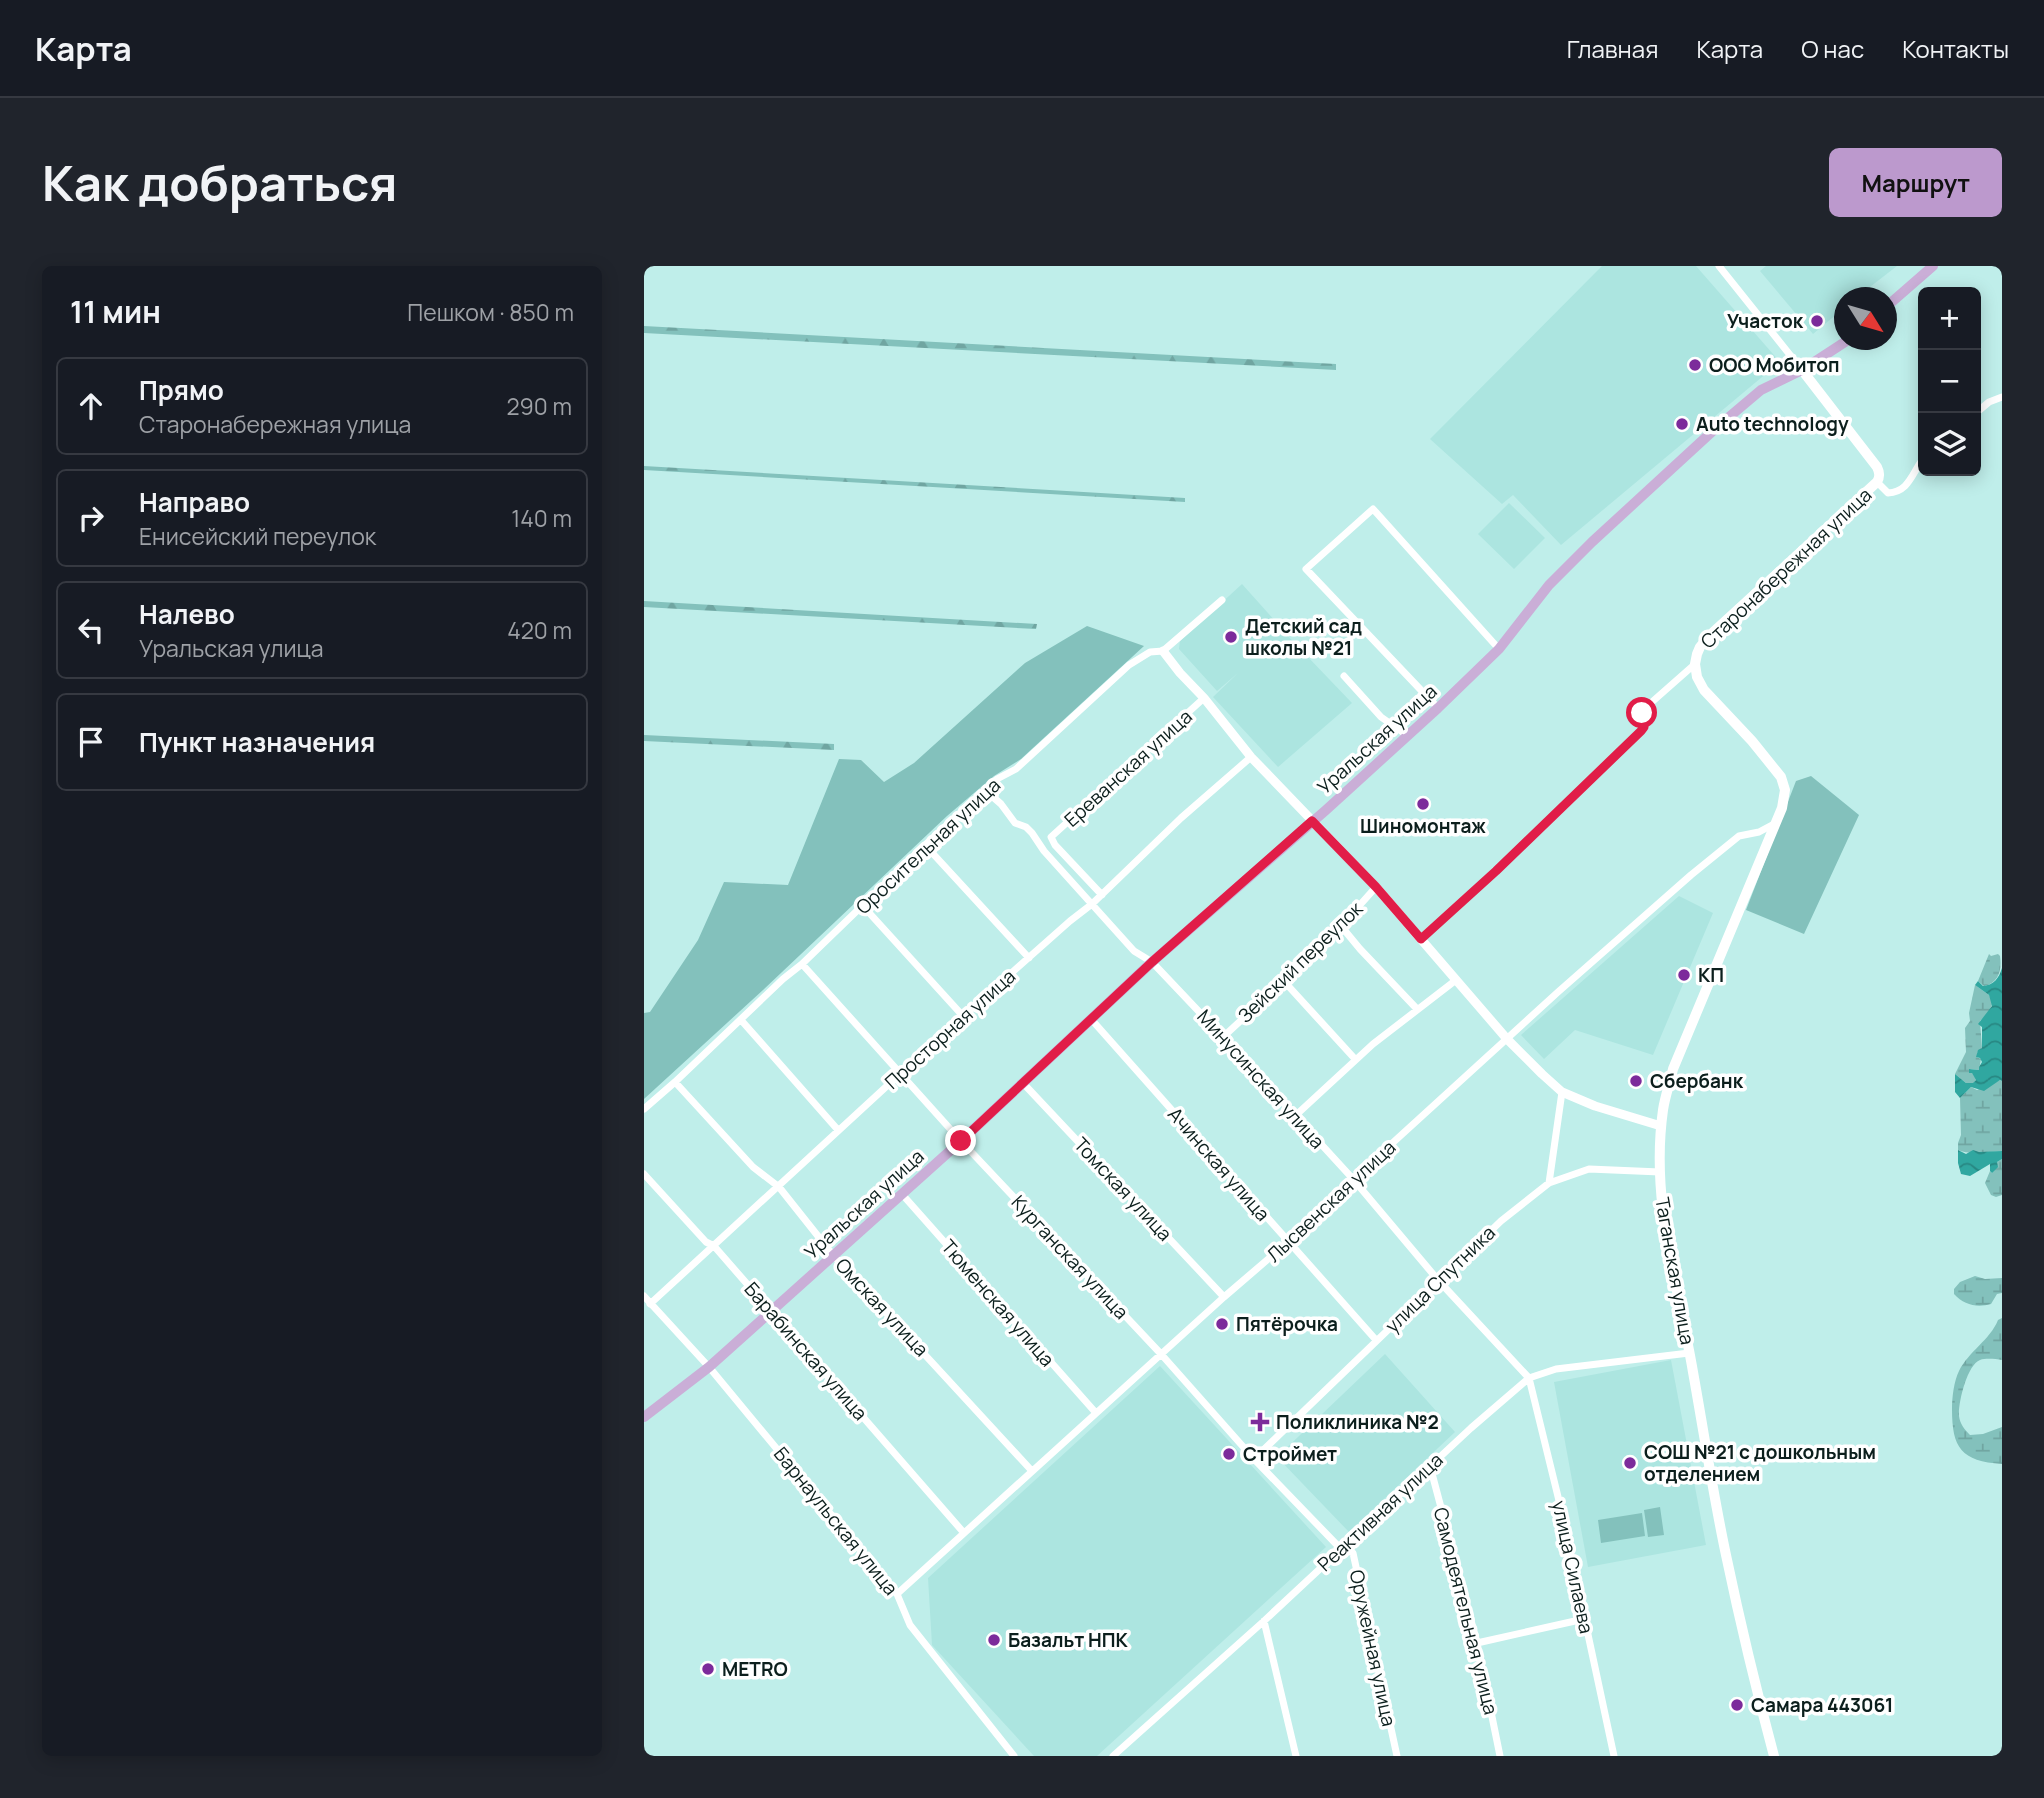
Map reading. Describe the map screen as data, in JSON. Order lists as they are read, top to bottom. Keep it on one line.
{"streets":{"main road":["Старонабережная улица","Уральская улица","Таганская улица"],"street":["Ереванская улица","Оросительная улица","Зейский переулок","Просторная улица","Минусинская улица","Ачинская улица","Томская улица","Лысвенская улица","Курганская улица","улица Спутника","Тюменская улица","Омская улица","Барабинская улица","Реактивная улица","Барнаульская улица","улица Силаева","Самодеятельная улица","Оружейная улица"]},"crossings":[["Старонабережная улица","Таганская улица"],["Уральская улица","Минусинская улица"],["Уральская улица","Ачинская улица"],["Уральская улица","Томская улица"],["Уральская улица","Курганская улица"],["Уральская улица","Тюменская улица"],["Уральская улица","Омская улица"],["Уральская улица","Барабинская улица"],["Уральская улица","Барнаульская улица"],["Ереванская улица","Просторная улица"],["Оросительная улица","Минусинская улица"],["Оросительная улица","Курганская улица"],["Оросительная улица","Омская улица"],["Зейский переулок","Минусинская улица"],["Просторная улица","Минусинская улица"],["Просторная улица","Курганская улица"],["Просторная улица","Омская улица"],["Просторная улица","Барабинская улица"],["Просторная улица","Барнаульская улица"],["Минусинская улица","Лысвенская улица"],["Минусинская улица","улица Спутника"],["Минусинская улица","Реактивная улица"],["Минусинская улица","улица Силаева"],["Ачинская улица","Лысвенская улица"],["Ачинская улица","улица Спутника"],["Томская улица","Лысвенская улица"],["Лысвенская улица","Курганская улица"],["Лысвенская улица","Таганская улица"],["Лысвенская улица","Тюменская улица"],["Лысвенская улица","Омская улица"],["Лысвенская улица","Барабинская улица"],["Лысвенская улица","Барнаульская улица"],["Курганская улица","улица Спутника"],["Курганская улица","Реактивная улица"],["Курганская улица","Оружейная улица"],["Таганская улица","улица Спутника"],["Таганская улица","Реактивная улица"],["Реактивная улица","улица Силаева"],["Реактивная улица","Самодеятельная улица"],["Реактивная улица","Оружейная улица"]],"places":{"other":["Участок","ООО Мобитоп","Auto technology","Детский сад школы №21","Шиномонтаж","КП","Сбербанк","Пятёрочка","Строймет","СОШ №21 с дошкольным отделением","Базальт НПК","METRO","Самара 443061"],"health":["Поликлиника №2"]},"north":"bottom right","page":{"header":"Карта","nav":["Главная","Карта","О нас","Контакты"],"buttons":"Маршрут","title":"Как добраться","heading":["11 мин","Пешком · 850 m"],"map_buttons":["+","−"],"list":[["Прямо","Старонабережная улица","290 m"],["Направо","Енисейский переулок","140 m"],["Налево","Уральская улица","420 m"],"Пункт назначения"]}}
